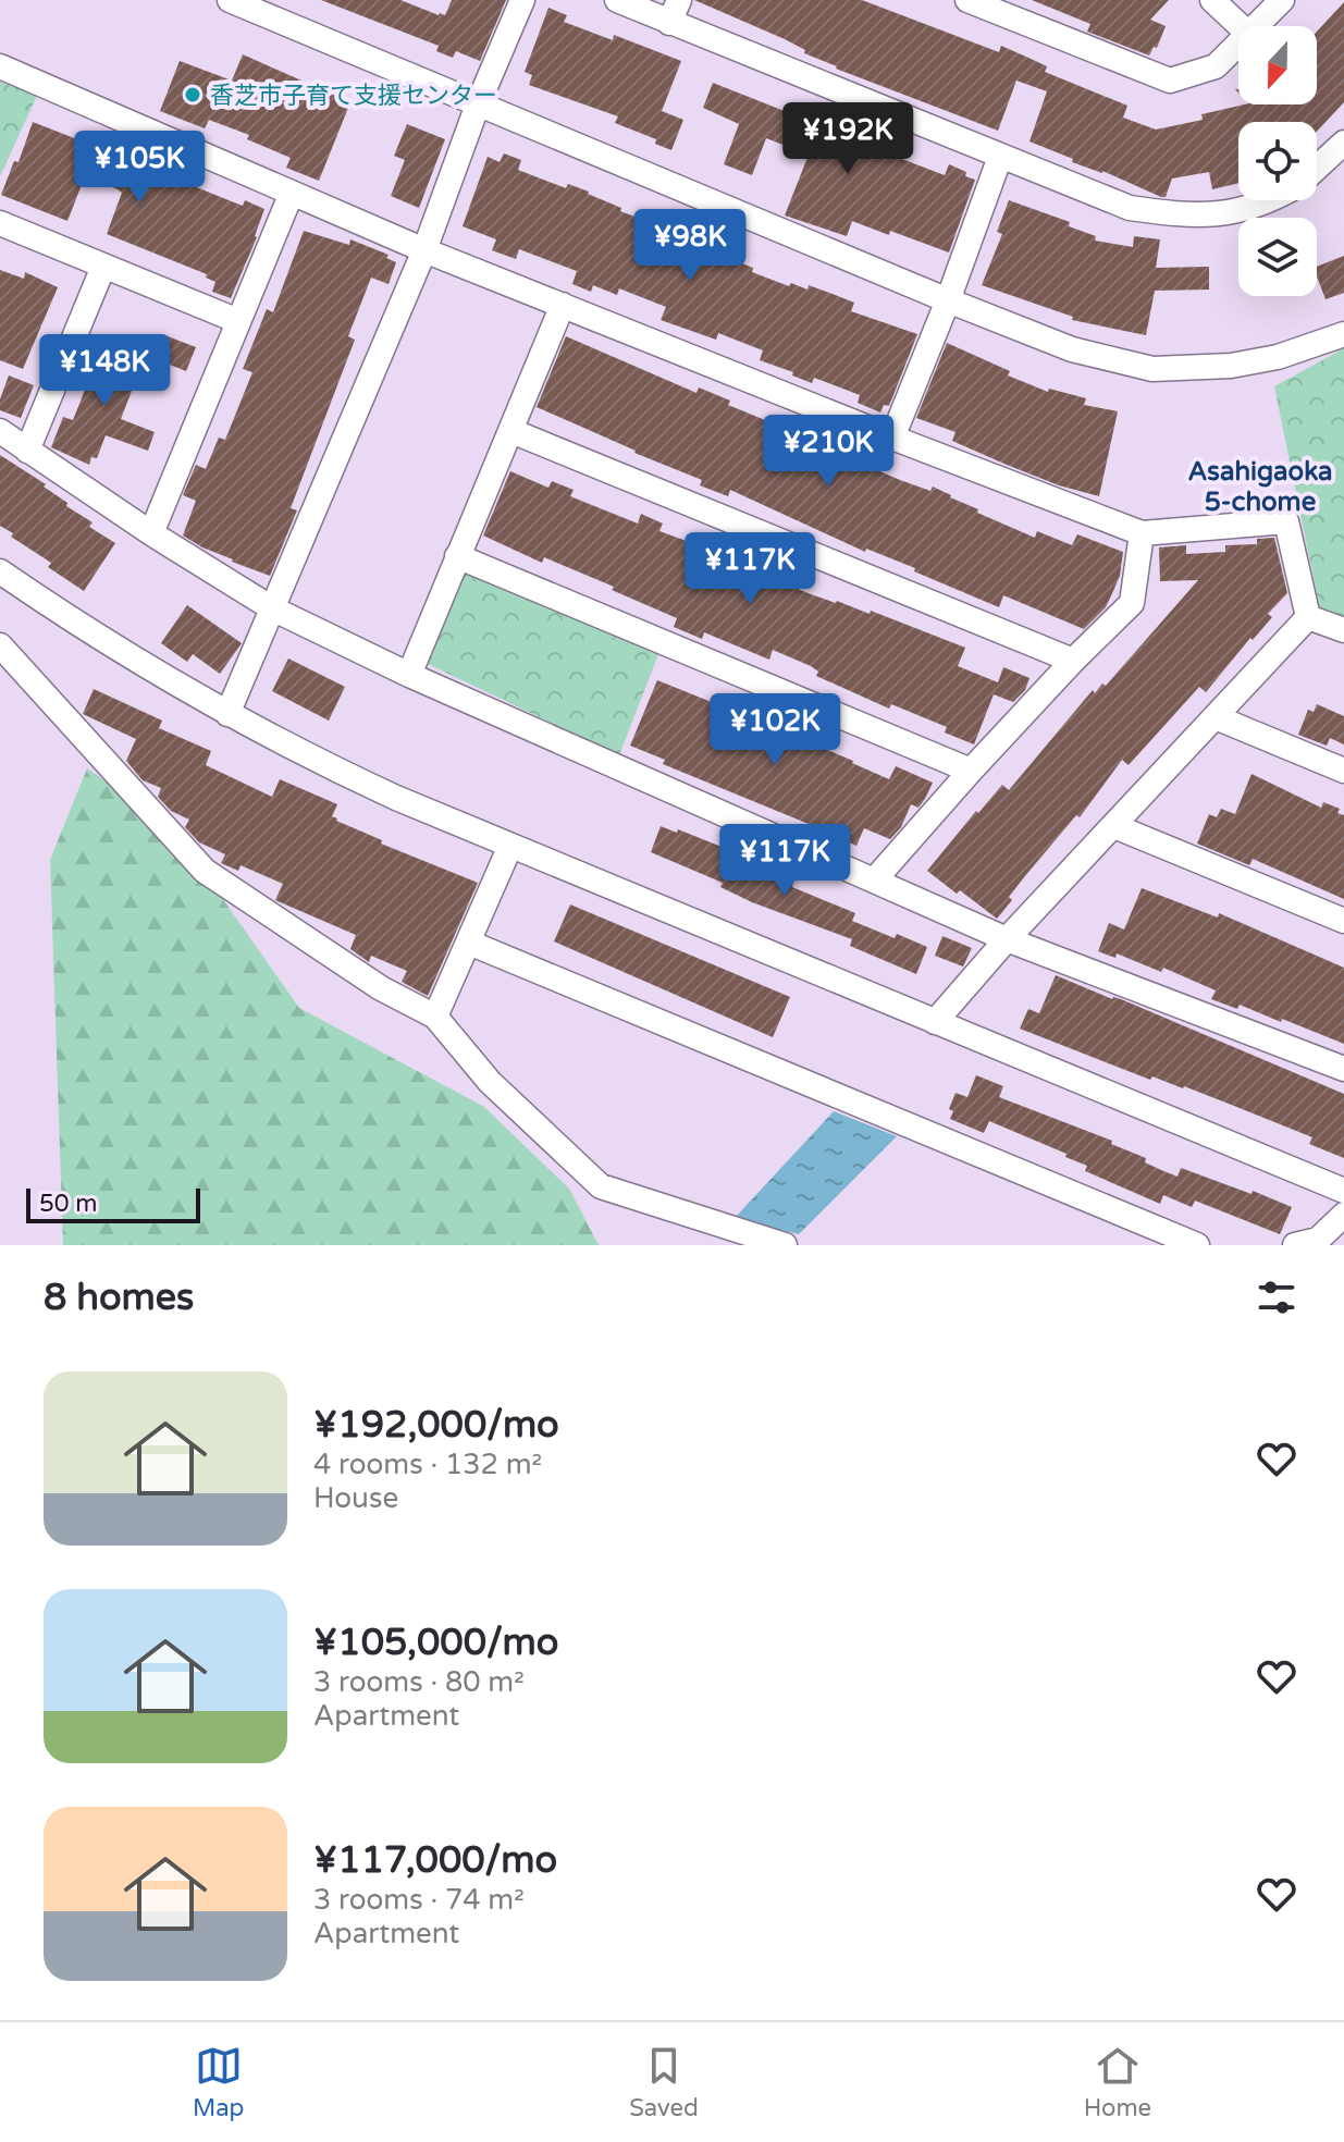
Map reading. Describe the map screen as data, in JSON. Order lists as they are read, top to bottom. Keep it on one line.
{"districts":["Asahigaoka 5-chome"],"places":["香芝市子育て支援センター"],"scale_bar":"50 m","north":"bottom","page":{"price":["¥192K","¥105K","¥98K","¥148K","¥210K","¥117K","¥102K","¥117K"],"scale":"50 m","heading":"8 homes","list":[{"name":"¥192,000/mo","note":"4 rooms · 132 m² · House"},{"name":"¥105,000/mo","note":"3 rooms · 80 m² · Apartment"},{"name":"¥117,000/mo","note":"3 rooms · 74 m² · Apartment"}],"tabs":["Map","Saved","Home"]}}
